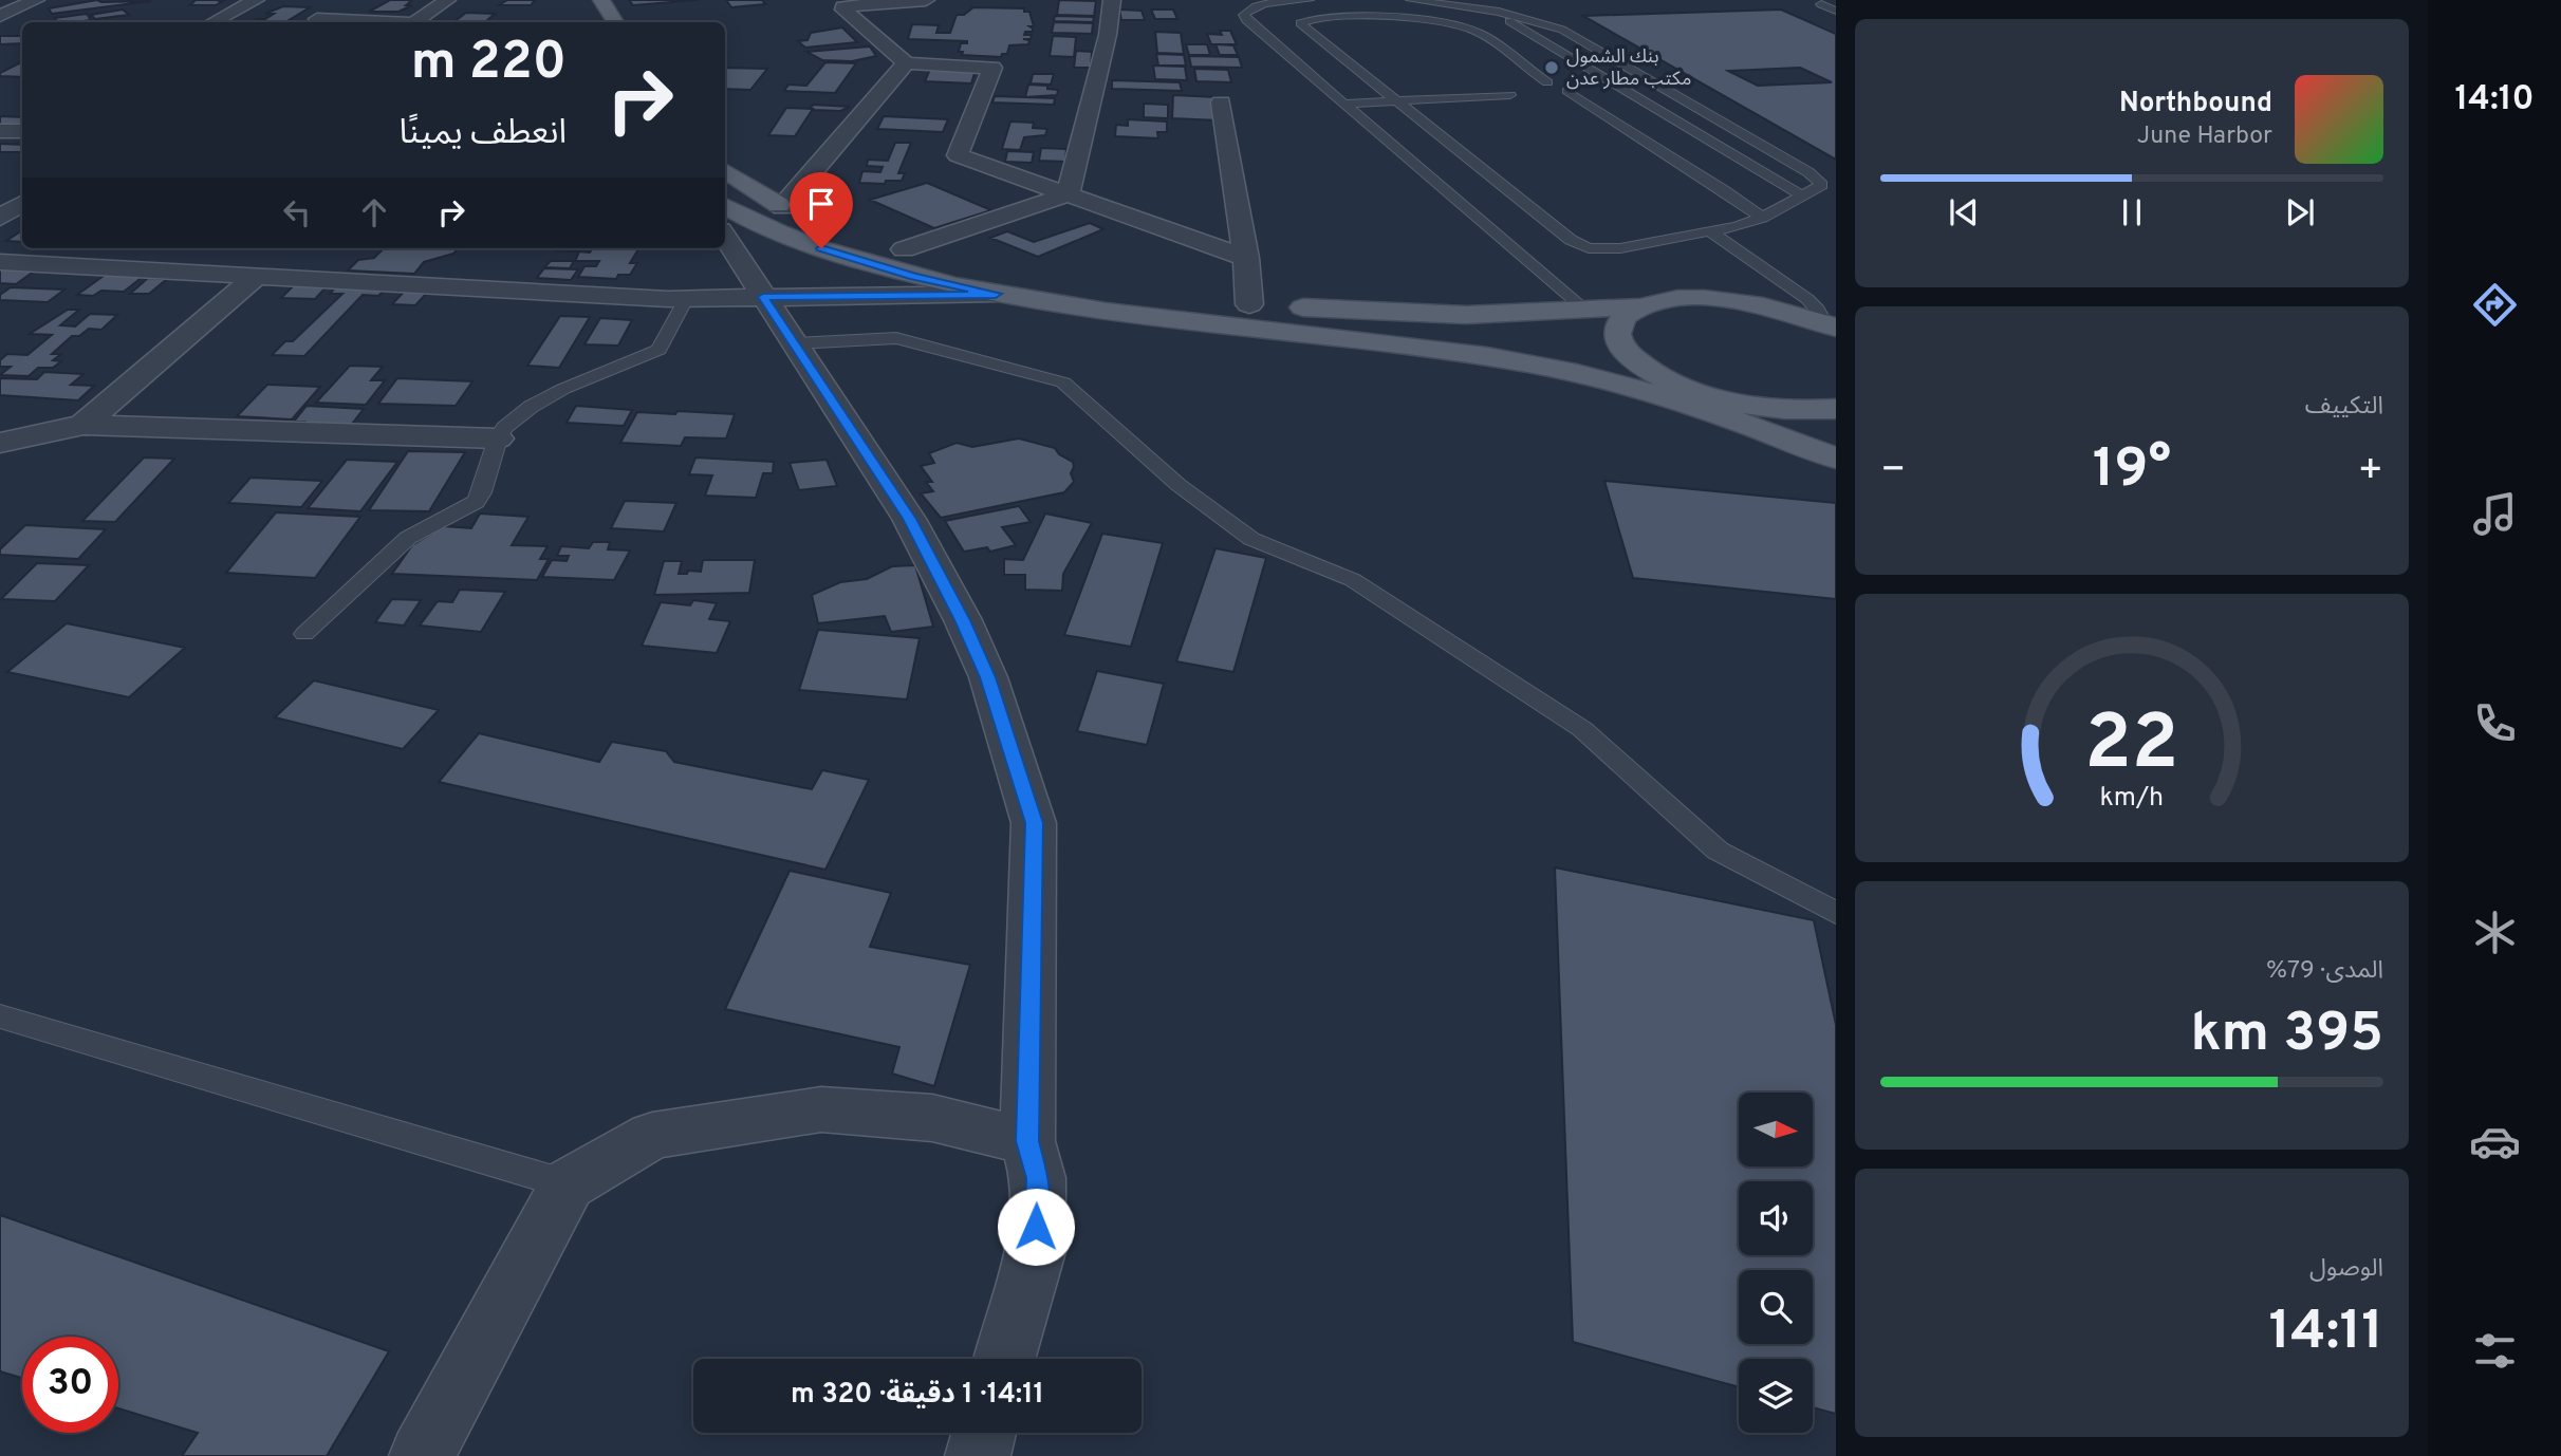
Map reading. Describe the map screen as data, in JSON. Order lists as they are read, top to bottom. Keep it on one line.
{"places":["بنك الشمول مكتب مطار عدن"],"north":"right","page":{"tabs":"14:10","turn":["220 m","انعطف يمينًا"],"song":["Northbound","June Harbor"],"tile":["التكييف",["المدى · 79%","395 km"],["الوصول","14:11"]],"heat":["−","19°","+"],"limit":"30","trip":"14:11 · 1 دقيقة · 320 m","gauge":["22","km/h"]}}
